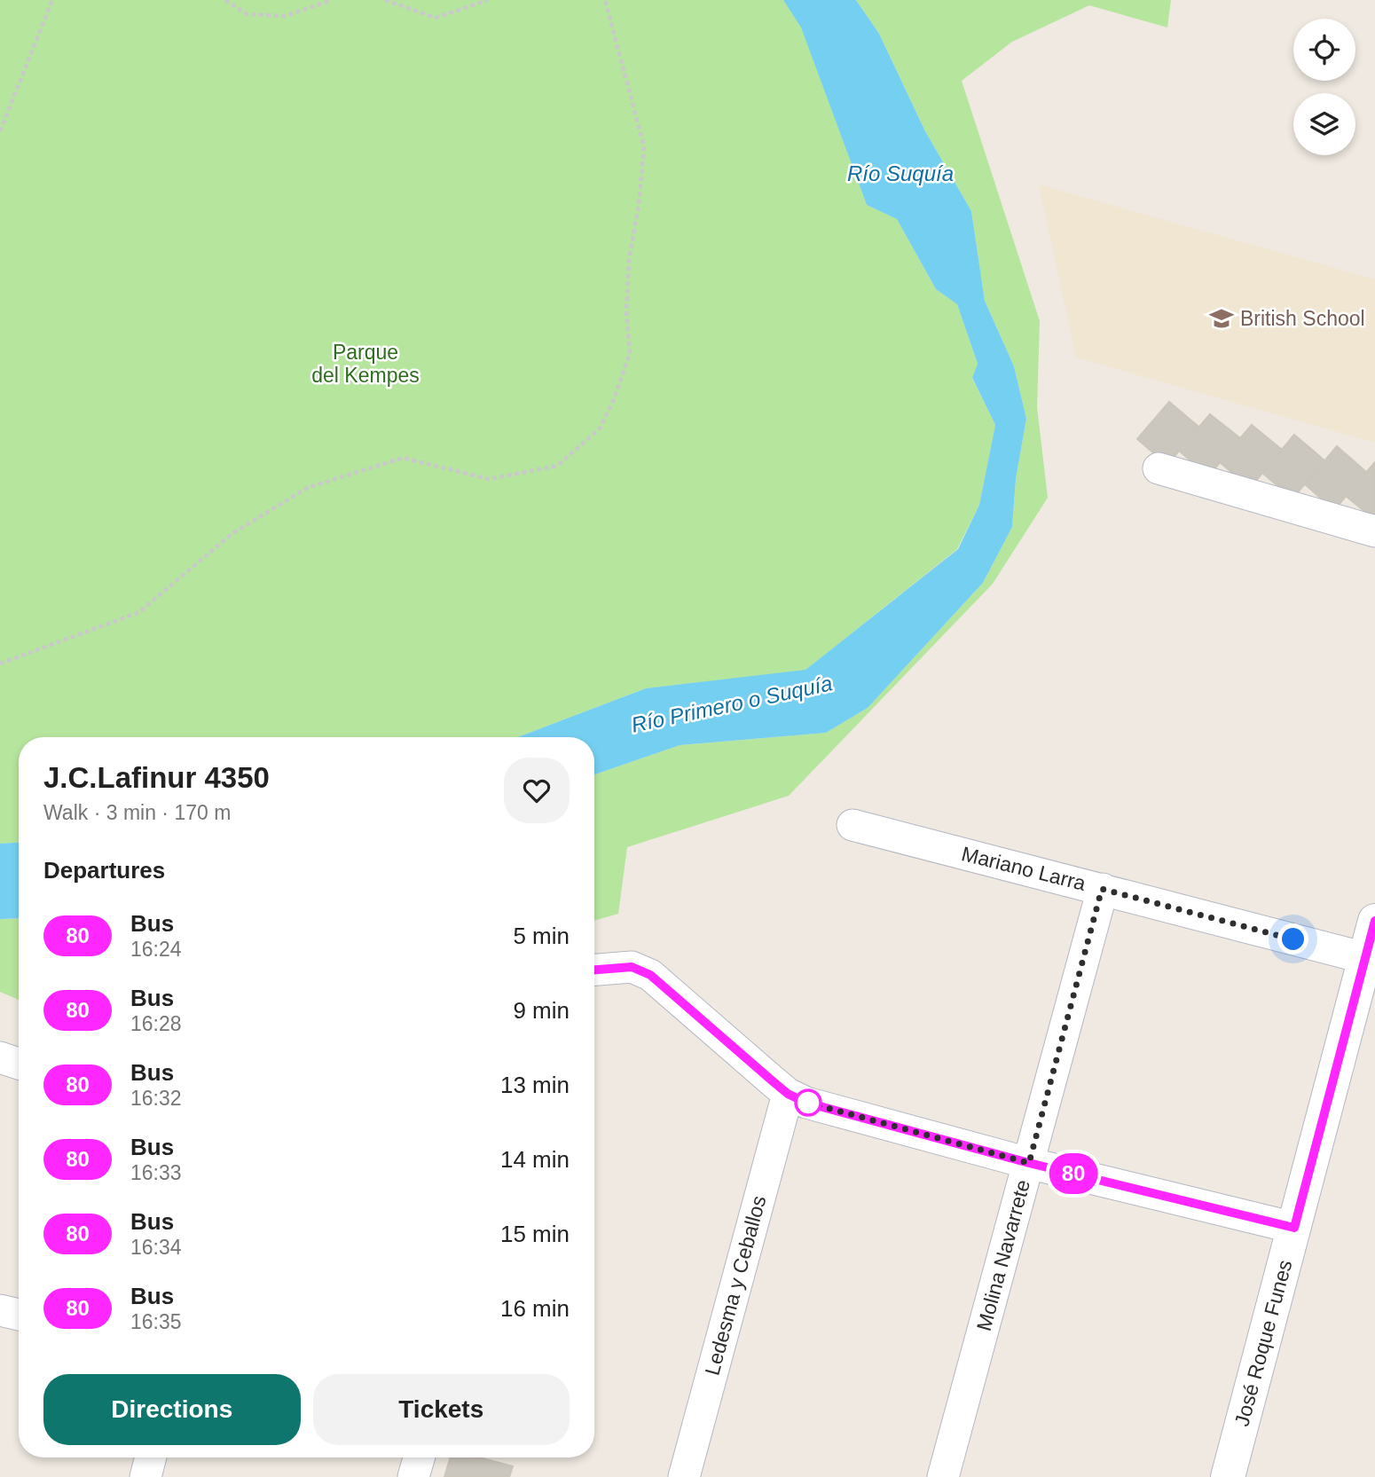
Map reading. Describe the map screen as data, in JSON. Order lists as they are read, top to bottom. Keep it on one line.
{"streets":{"main road":["José Roque Funes"],"street":["Mariano Larra","Molina Navarrete","Ledesma y Ceballos"]},"crossings":[["Mariano Larra","Molina Navarrete"],["Mariano Larra","José Roque Funes"]],"water":["Río Suquía","Río Primero o Suquía"],"parks":["Parque del Kempes"],"places":{"school or university":["British School"]},"lines":["bus line 80"],"page":{"on_map":"80","heading":[["J.C.Lafinur 4350","Walk · 3 min · 170 m"],"Departures"],"list":[{"mark":"80","name":"Bus","note":"16:24","value":"5 min"},{"mark":"80","name":"Bus","note":"16:28","value":"9 min"},{"mark":"80","name":"Bus","note":"16:32","value":"13 min"},{"mark":"80","name":"Bus","note":"16:33","value":"14 min"},{"mark":"80","name":"Bus","note":"16:34","value":"15 min"},{"mark":"80","name":"Bus","note":"16:35","value":"16 min"}],"buttons":["Directions","Tickets"]}}
